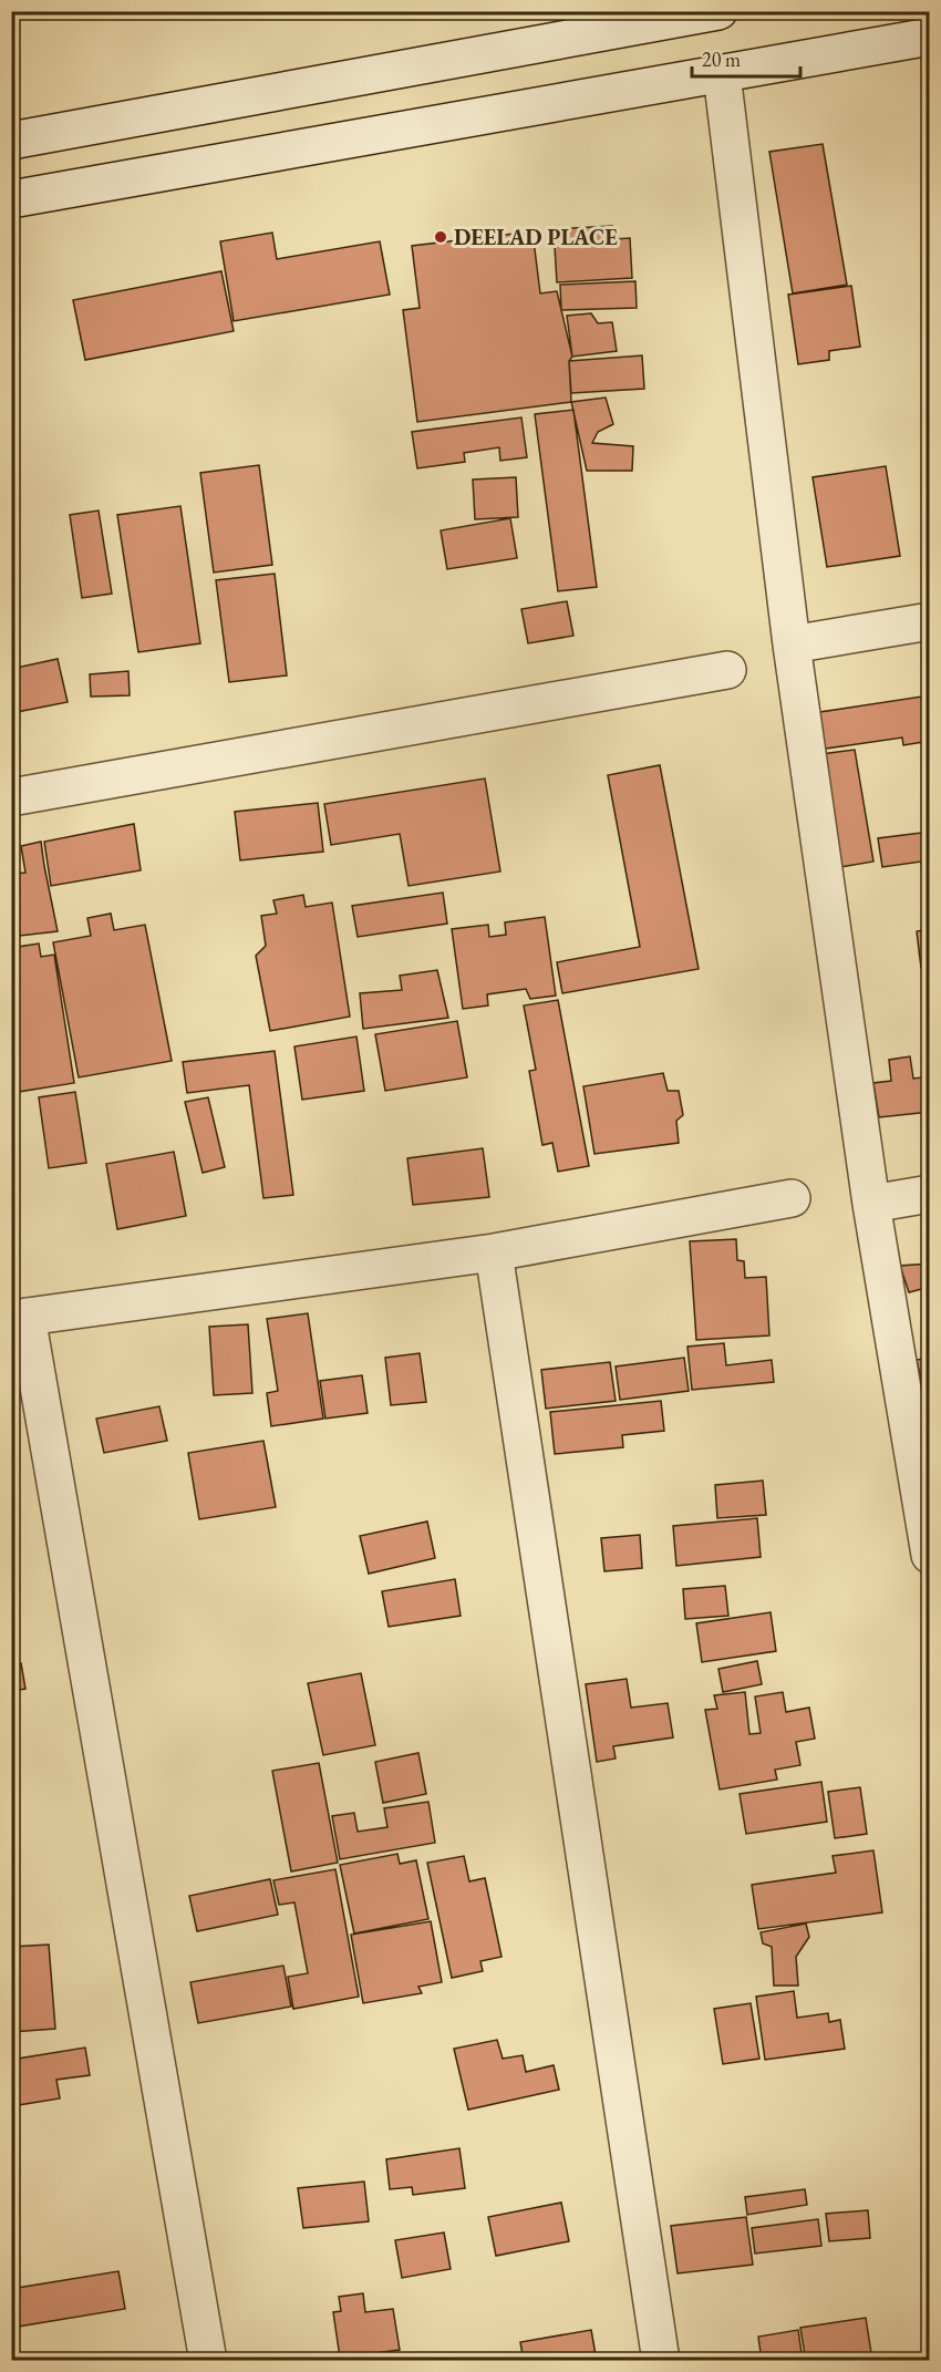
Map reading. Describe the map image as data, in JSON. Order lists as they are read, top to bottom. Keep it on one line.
{"places":["DEELAD PLACE"],"scale_bar":"20 m"}
